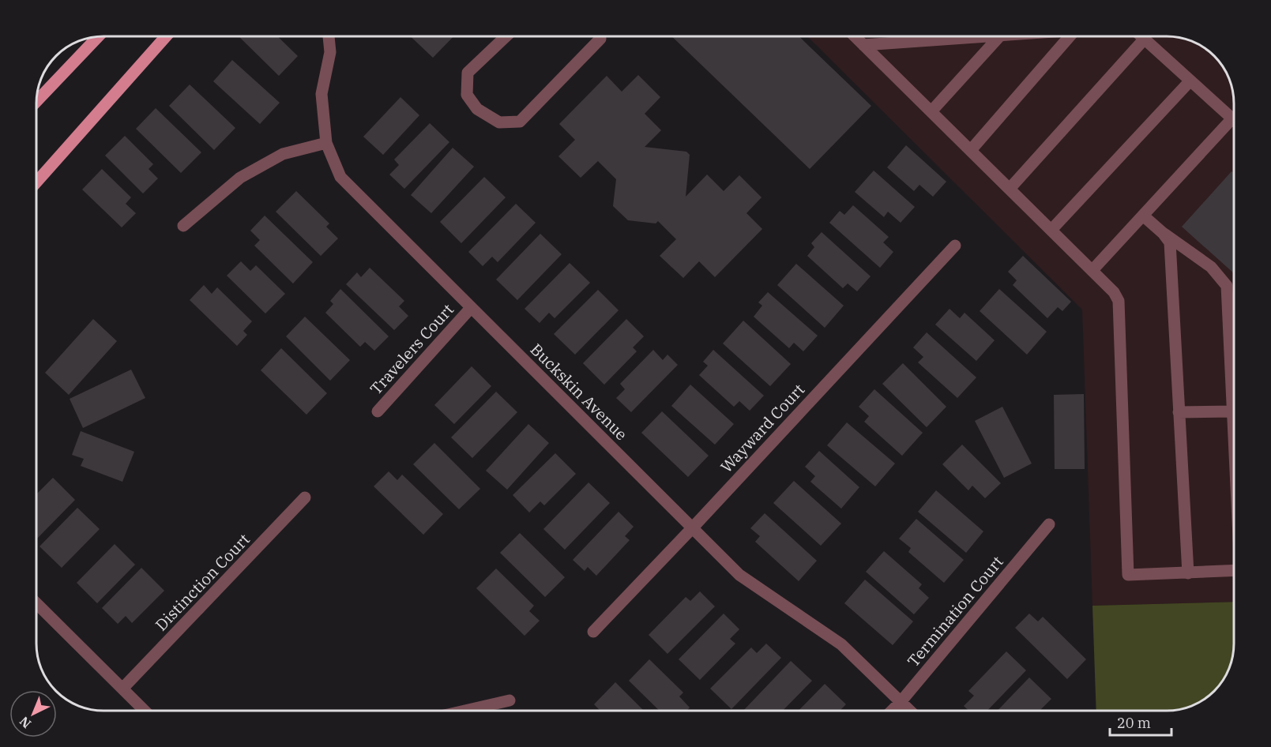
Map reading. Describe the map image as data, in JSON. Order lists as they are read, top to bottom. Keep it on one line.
{"streets":{"street":["Travelers Court","Buckskin Avenue","Wayward Court","Distinction Court","Termination Court"]},"crossings":[["Travelers Court","Buckskin Avenue"],["Buckskin Avenue","Wayward Court"],["Buckskin Avenue","Termination Court"]],"scale_bar":"20 m","north":"bottom left"}
